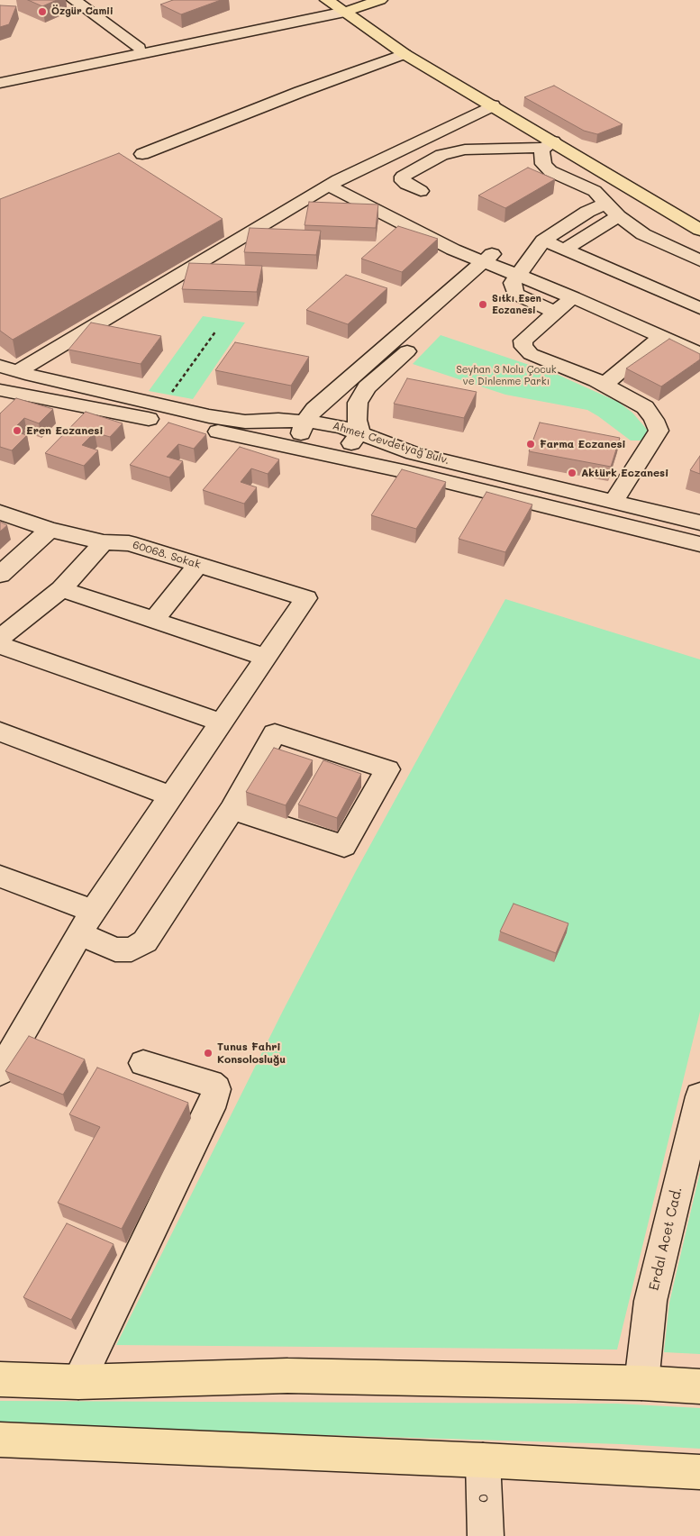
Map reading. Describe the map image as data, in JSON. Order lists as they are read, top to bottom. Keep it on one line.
{"streets":{"street":["Ahmet Cevdetyağ Bulv.","60068. Sokak","Erdal Acet Cad.","0"]},"parks":["Seyhan 3 Nolu Çocuk ve Dinlenme Parkı"],"places":["Özgür Camii","Sıtkı Esen Eczanesi","Eren Eczanesi","Farma Eczanesi","Aktürk Eczanesi","Tunus Fahri Konsolosluğu"]}
